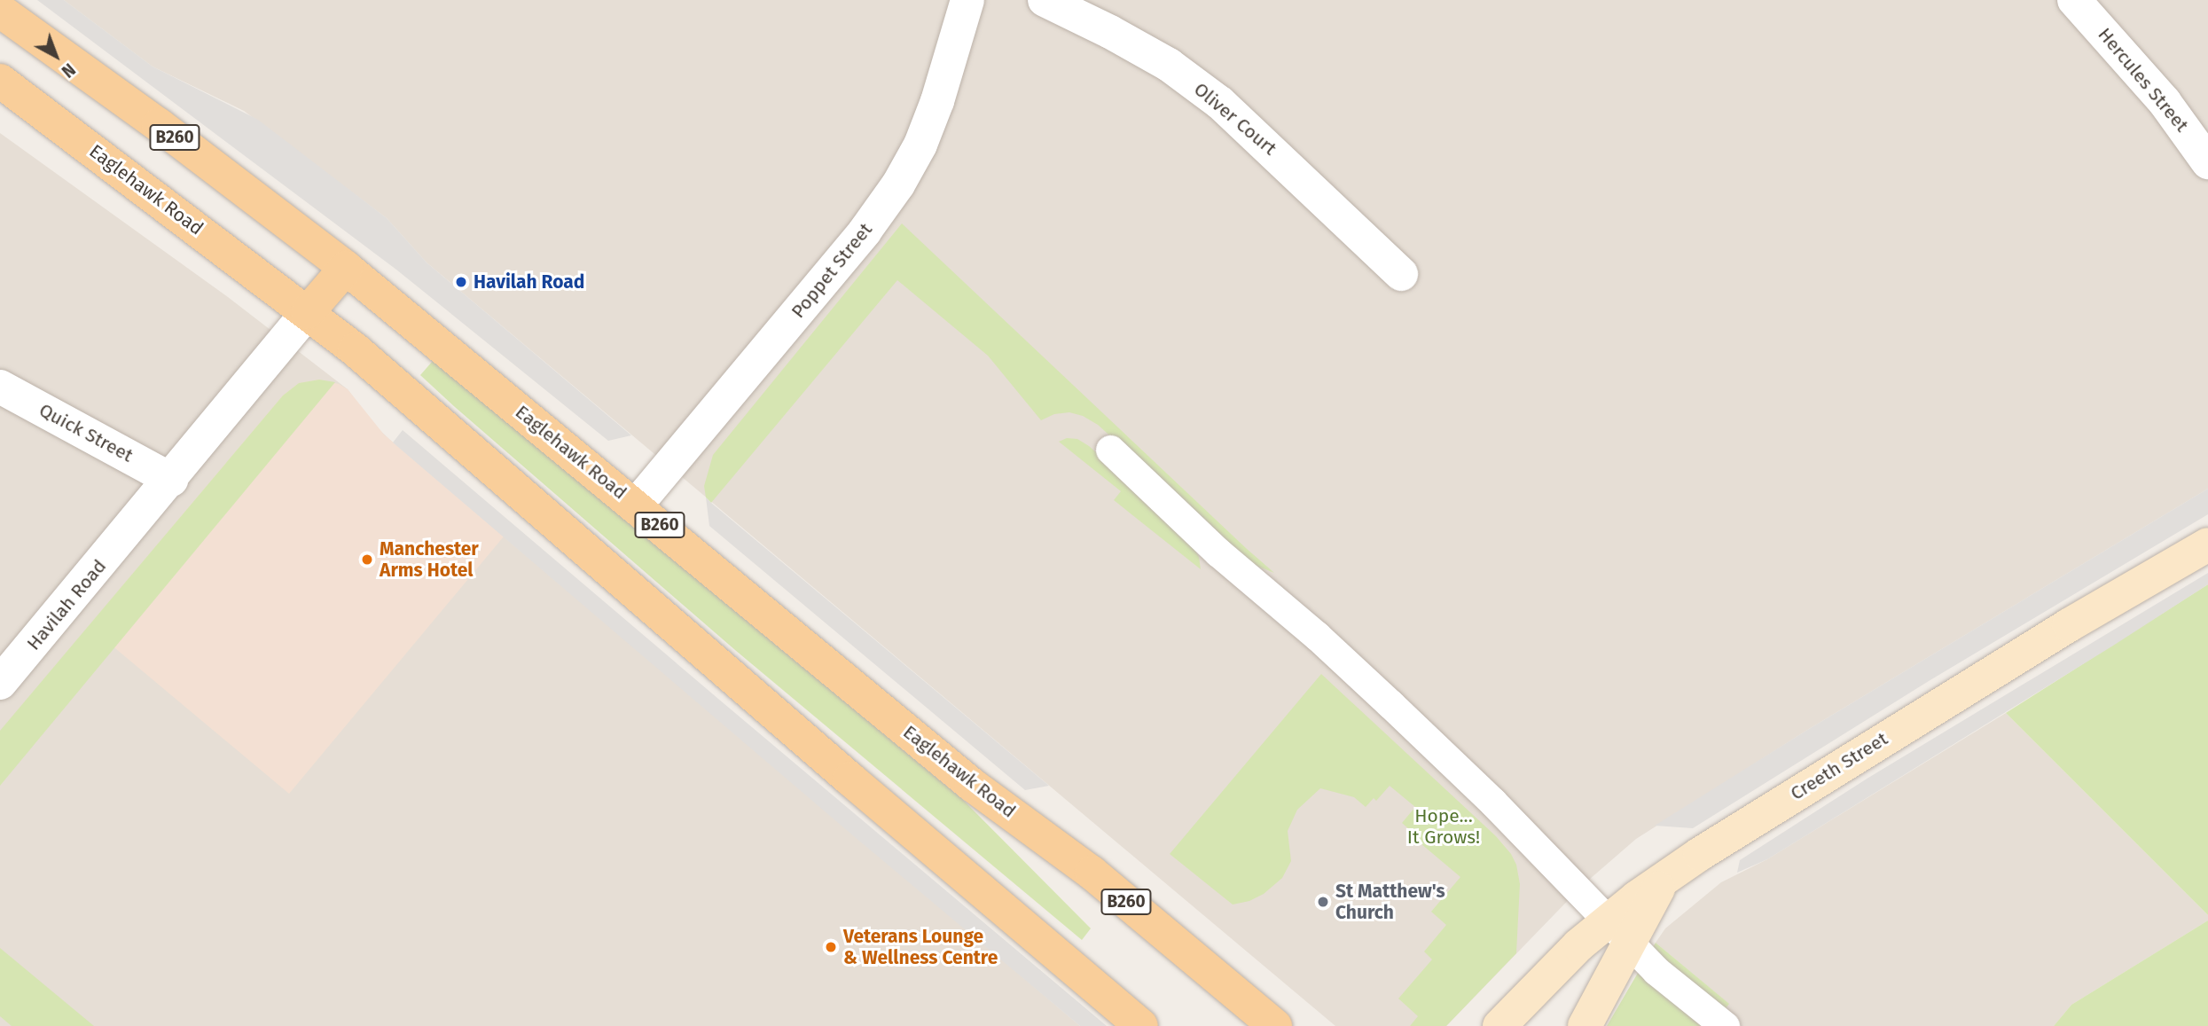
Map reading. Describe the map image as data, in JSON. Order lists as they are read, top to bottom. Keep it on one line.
{"streets":{"main road":["B260","Eaglehawk Road","Havilah Road","Creeth Street"],"street":["Hercules Street","Oliver Court","Poppet Street","Quick Street"]},"crossings":[["Eaglehawk Road","Poppet Street"],["Eaglehawk Road","Havilah Road"],["Quick Street","Havilah Road"]],"parks":["Hope... It Grows!"],"places":["Havilah Road","Manchester Arms Hotel","St Matthew's Church","Veterans Lounge & Wellness Centre"],"north":"bottom right"}
